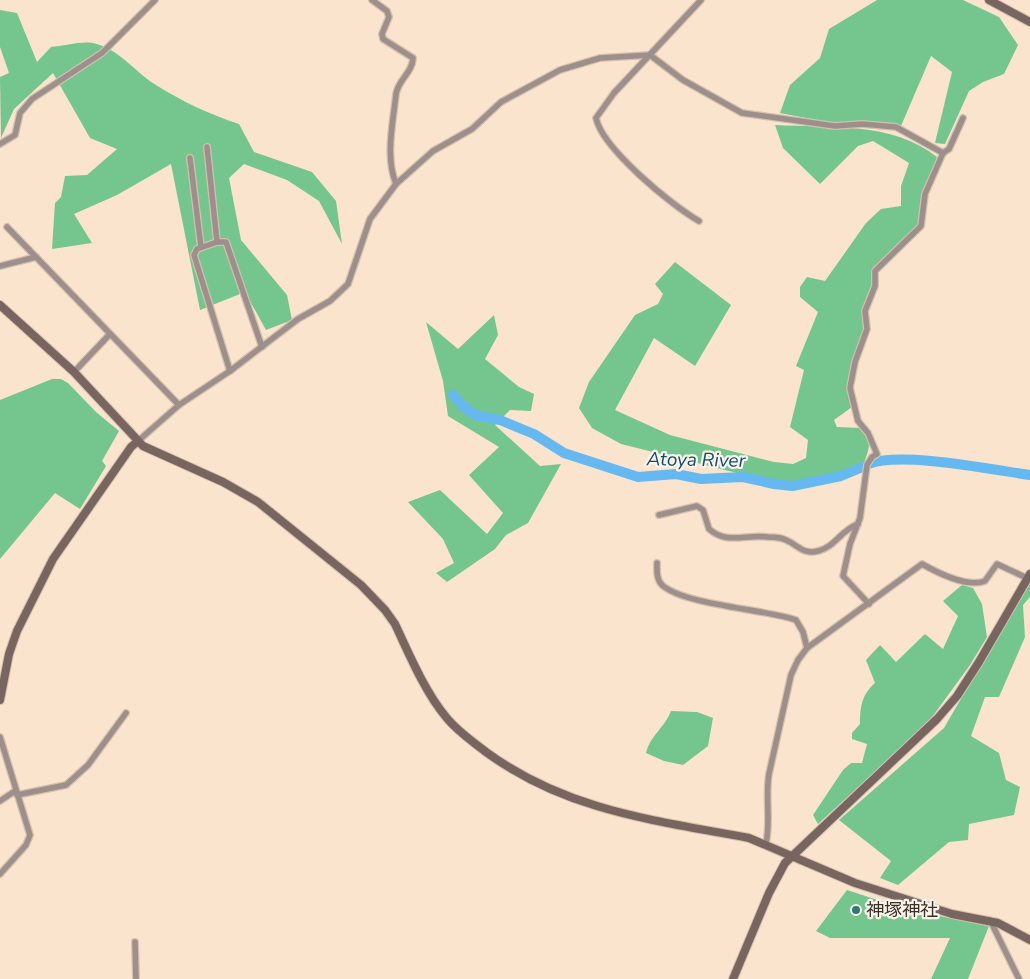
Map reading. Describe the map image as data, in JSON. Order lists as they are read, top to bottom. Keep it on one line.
{"water":["Atoya River"],"places":["神塚神社"]}
